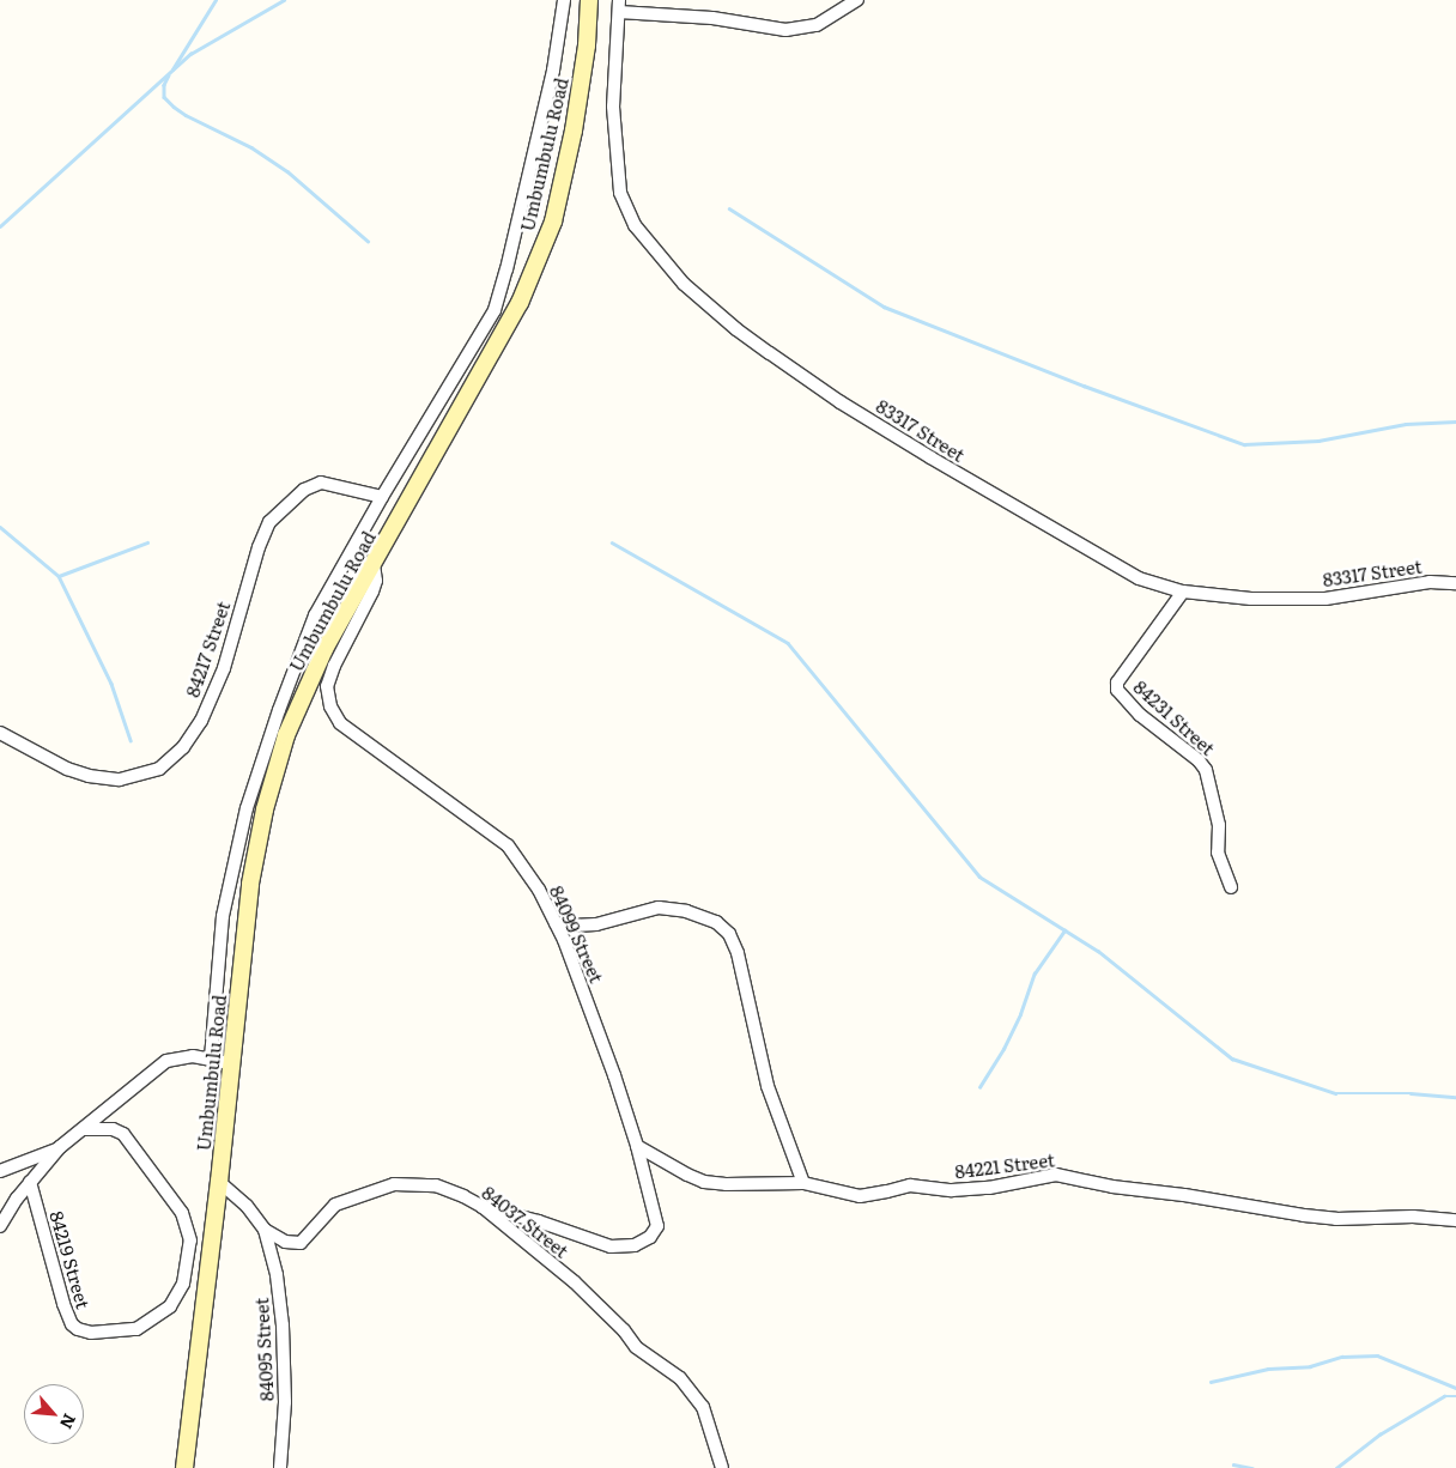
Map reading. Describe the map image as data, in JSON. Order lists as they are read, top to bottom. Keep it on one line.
{"streets":{"main road":["Umbumbulu Road"],"street":["83317 Street","84217 Street","84231 Street","84099 Street","84221 Street","84037 Street","84219 Street","84095 Street"]},"crossings":[["Umbumbulu Road","84099 Street"],["Umbumbulu Road","84037 Street"],["83317 Street","84231 Street"],["84099 Street","84221 Street"],["84099 Street","84037 Street"],["84037 Street","84095 Street"]],"north":"bottom right"}
